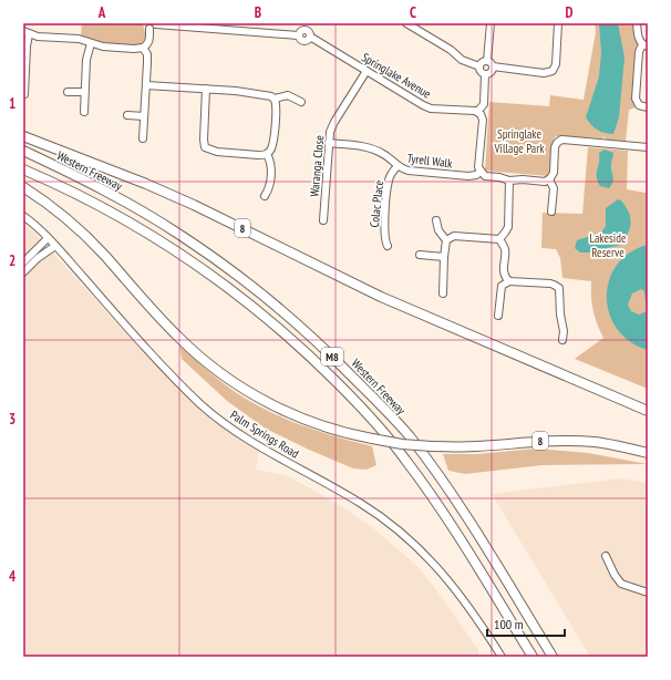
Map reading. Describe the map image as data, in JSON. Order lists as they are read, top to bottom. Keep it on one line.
{"streets":{"highway":["Western Freeway","8","M8"],"street":["Springlake Avenue","Tyrell Walk","Waranga Close","Colac Place","Palm Springs Road"]},"crossings":[["Springlake Avenue","Waranga Close"],["Tyrell Walk","Waranga Close"],["Tyrell Walk","Colac Place"]],"parks":["Springlake Village Park","Lakeside Reserve"],"scale_bar":"100 m","grid":{"columns":["A","B","C","D"],"rows":["1","2","3","4"]}}
